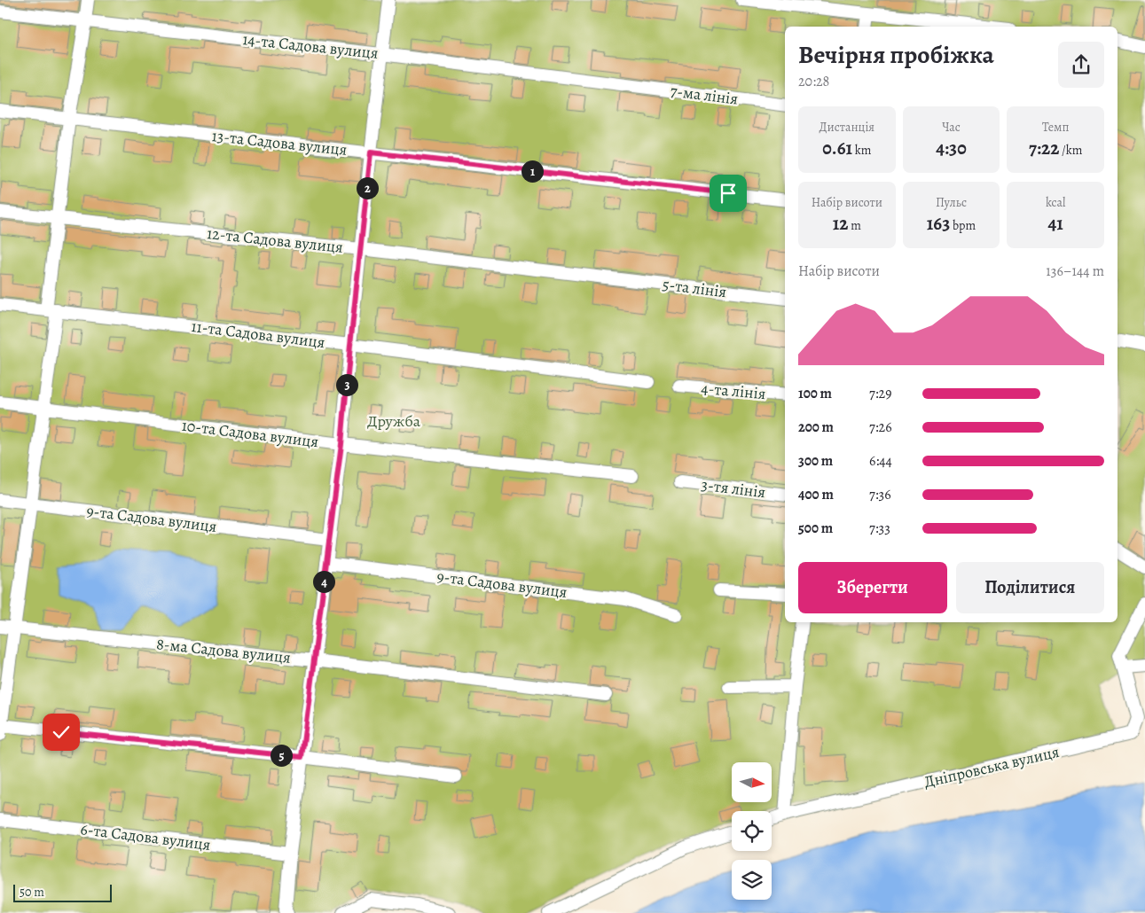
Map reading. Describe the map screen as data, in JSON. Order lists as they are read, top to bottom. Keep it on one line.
{"streets":{"street":["14-та Садова вулиця","7-ма лінія","13-та Садова вулиця","12-та Садова вулиця","5-та лінія","11-та Садова вулиця","4-та лінія","10-та Садова вулиця","3-тя лінія","9-та Садова вулиця","8-ма Садова вулиця","Дніпровська вулиця","6-та Садова вулиця"]},"crossings":[["14-та Садова вулиця","7-ма лінія"],["12-та Садова вулиця","5-та лінія"]],"parks":["Дружба"],"scale_bar":"50 m","north":"right","page":{"heading":["Вечірня пробіжка","20:28"],"stats":[["Дистанція","0.61 km"],["Час","4:30"],["Темп","7:22 /km"],["Набір висоти","12 m"],["Пульс","163 bpm"],["kcal","41"]],"pins":["1","2","3","4","5"],"chart":["Набір висоти","136–144 m"],"list":[{"name":"100 m","note":"7:29"},{"name":"200 m","note":"7:26"},{"name":"300 m","note":"6:44"},{"name":"400 m","note":"7:36"},{"name":"500 m","note":"7:33"}],"buttons":["Зберегти","Поділитися"],"scale":"50 m"}}
